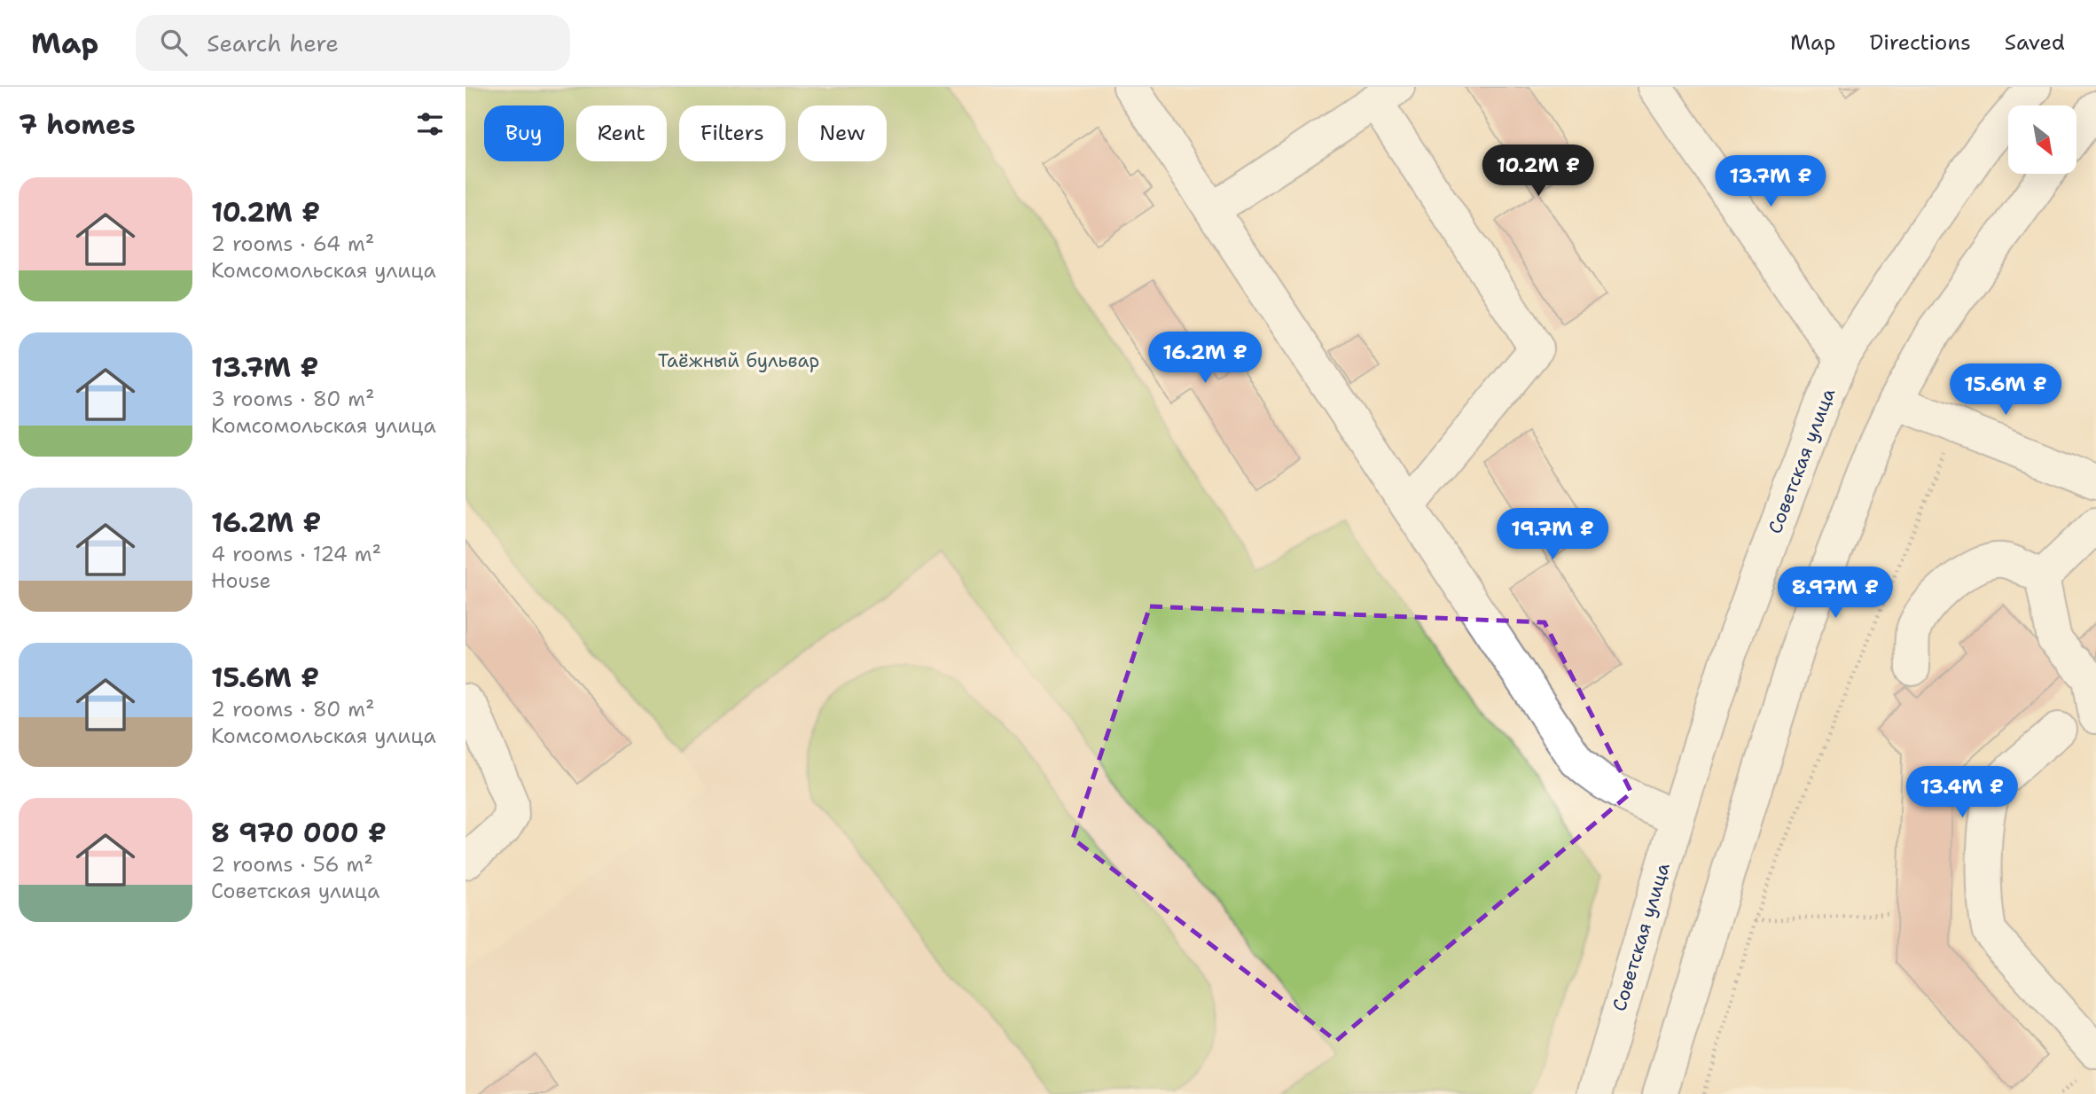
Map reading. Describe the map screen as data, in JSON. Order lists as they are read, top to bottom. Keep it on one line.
{"streets":{"street":["Советская улица"]},"parks":["Таёжный бульвар"],"north":"bottom right","page":{"header":"Map","search":"Search here","nav":["Map","Directions","Saved"],"heading":"7 homes","chip":["Buy","Rent","Filters","New"],"price":["10.2M ₽","13.7M ₽","16.2M ₽","15.6M ₽","19.7M ₽","8.97M ₽","13.4M ₽"],"list":[{"name":"10.2M ₽","note":"2 rooms · 64 m² · Комсомольская улица"},{"name":"13.7M ₽","note":"3 rooms · 80 m² · Комсомольская улица"},{"name":"16.2M ₽","note":"4 rooms · 124 m² · House"},{"name":"15.6M ₽","note":"2 rooms · 80 m² · Комсомольская улица"},{"name":"8 970 000 ₽","note":"2 rooms · 56 m² · Советская улица"}]}}
